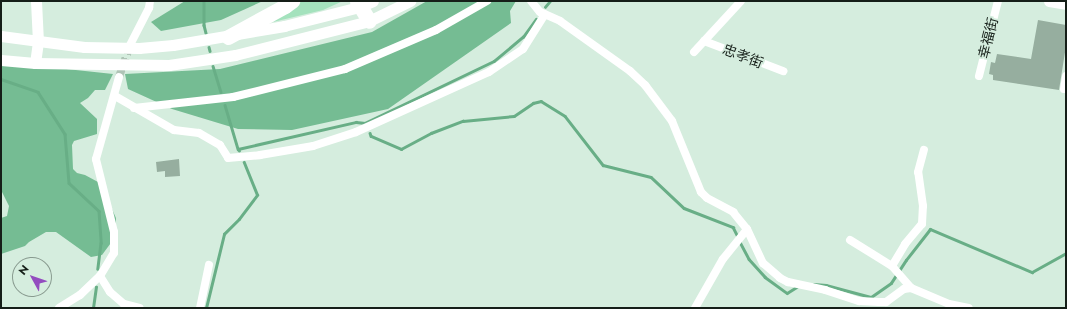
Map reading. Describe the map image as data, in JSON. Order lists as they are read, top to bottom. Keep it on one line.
{"streets":{"street":["幸福街","忠孝街"]},"north":"top left"}
